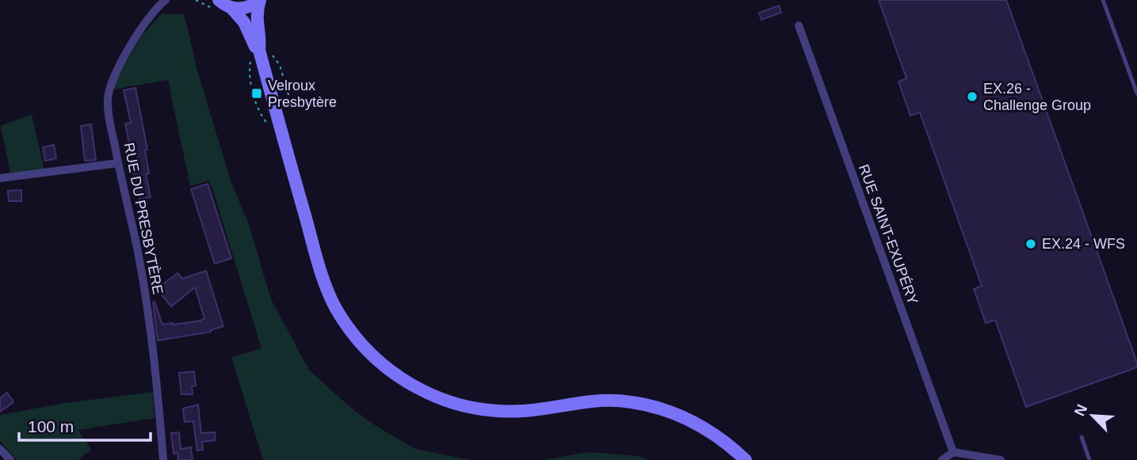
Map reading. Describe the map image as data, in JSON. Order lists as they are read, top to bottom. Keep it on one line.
{"streets":{"street":["RUE DU PRESBYTÈRE","RUE SAINT-EXUPÉRY"]},"places":{"transit":["Velroux Presbytère"],"other":["EX.26 - Challenge Group","EX.24 - WFS"]},"scale_bar":"100 m","north":"top left"}
